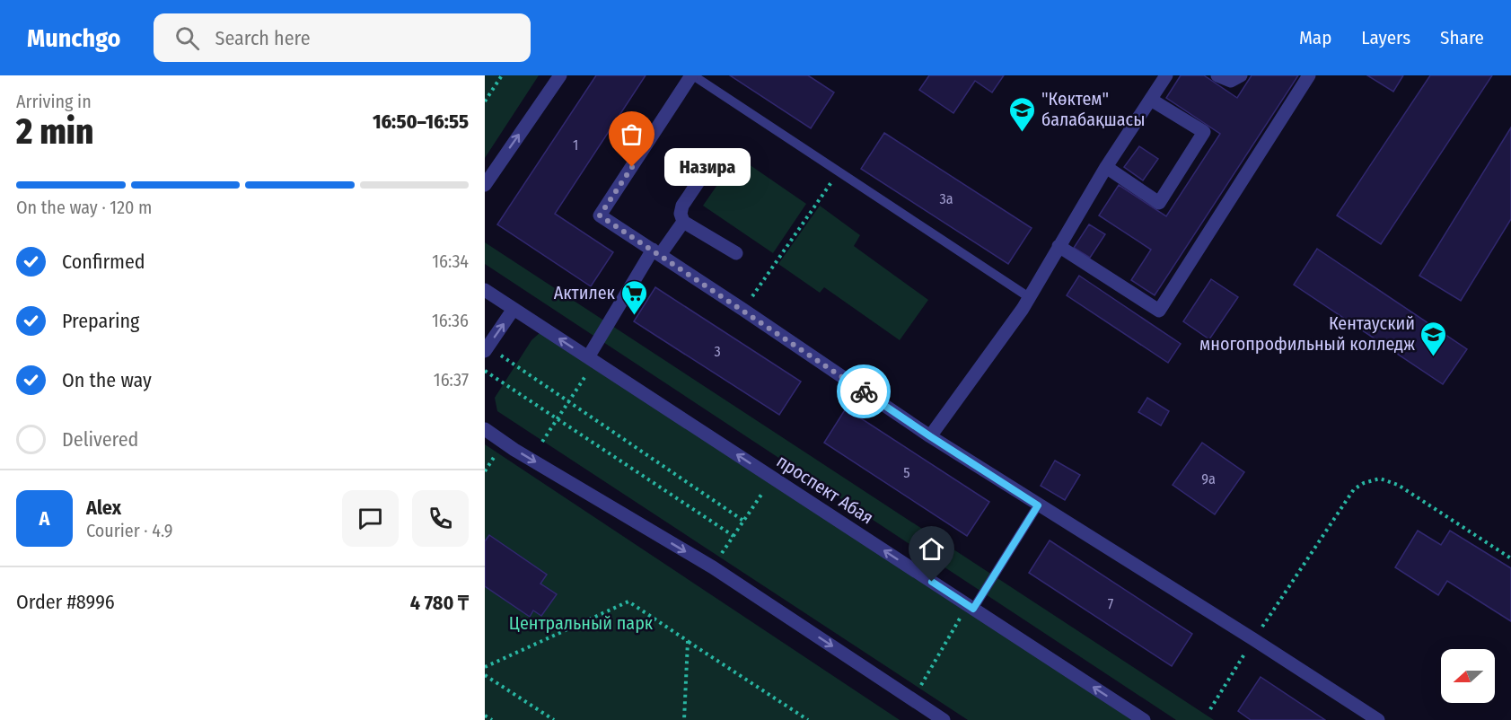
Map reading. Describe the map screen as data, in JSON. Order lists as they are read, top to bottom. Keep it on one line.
{"streets":{"street":["проспект Абая"]},"parks":["Центральный парк"],"places":{"school or university":["\"Көктем\" балабақшасы","Кентауский многопрофильный колледж"],"other":["Назира"],"supermarket":["Актилек"]},"house_numbers":["1","3а","3","5","9а","7"],"north":"left","page":{"header":"Munchgo","search":"Search here","nav":["Map","Layers","Share"],"heading":["2 min","Arriving in","16:50–16:55"],"panel":["Alex","Courier · 4.9","Order #8996","4 780 ₸"],"bubble":"Назира","bar":"On the way · 120 m","list":[["Confirmed","16:34"],["Preparing","16:36"],["On the way","16:37"],"Delivered"],"round":"A"}}
